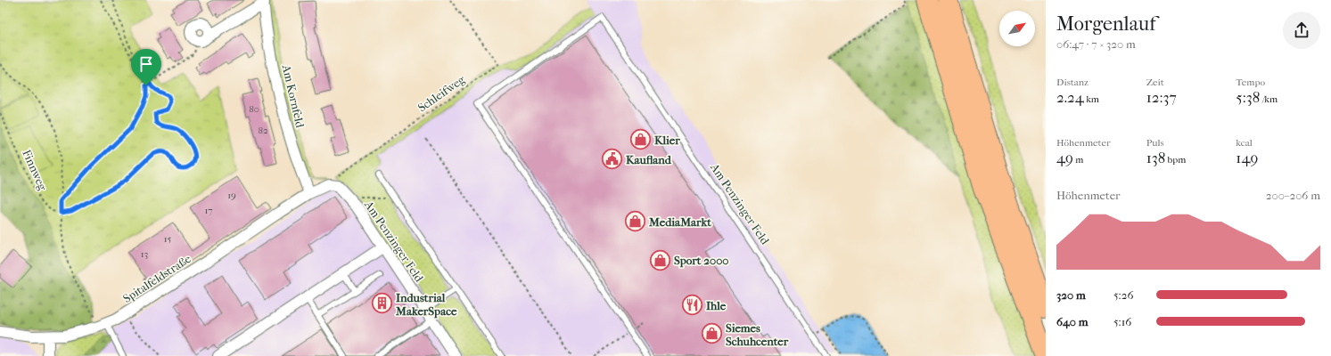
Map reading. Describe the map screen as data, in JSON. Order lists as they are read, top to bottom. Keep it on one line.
{"streets":{"street":["Am Kornfeld","Am Penzinger Feld","Spitalfeldstraße"],"path":["Schleifweg","Finnweg"]},"crossings":[["Schleifweg","Am Penzinger Feld"],["Am Kornfeld","Spitalfeldstraße"]],"places":{"shop":["Klier","MediaMarkt","Sport 2000","Siemes Schuhcenter"],"public building":["Kaufland"],"building":["Industrial MakerSpace"],"restaurant":["Ihle"]},"house_numbers":["80","82","19","17","15","13"],"north":"top right","page":{"heading":["Morgenlauf","06:47 · 7 × 320 m"],"stats":[["Distanz","2.24 km"],["Zeit","12:37"],["Tempo","5:38 /km"],["Höhenmeter","49 m"],["Puls","138 bpm"],["kcal","149"]],"chart":["Höhenmeter","200–206 m"],"list":[{"name":"320 m","note":"5:26"},{"name":"640 m","note":"5:16"}]}}
